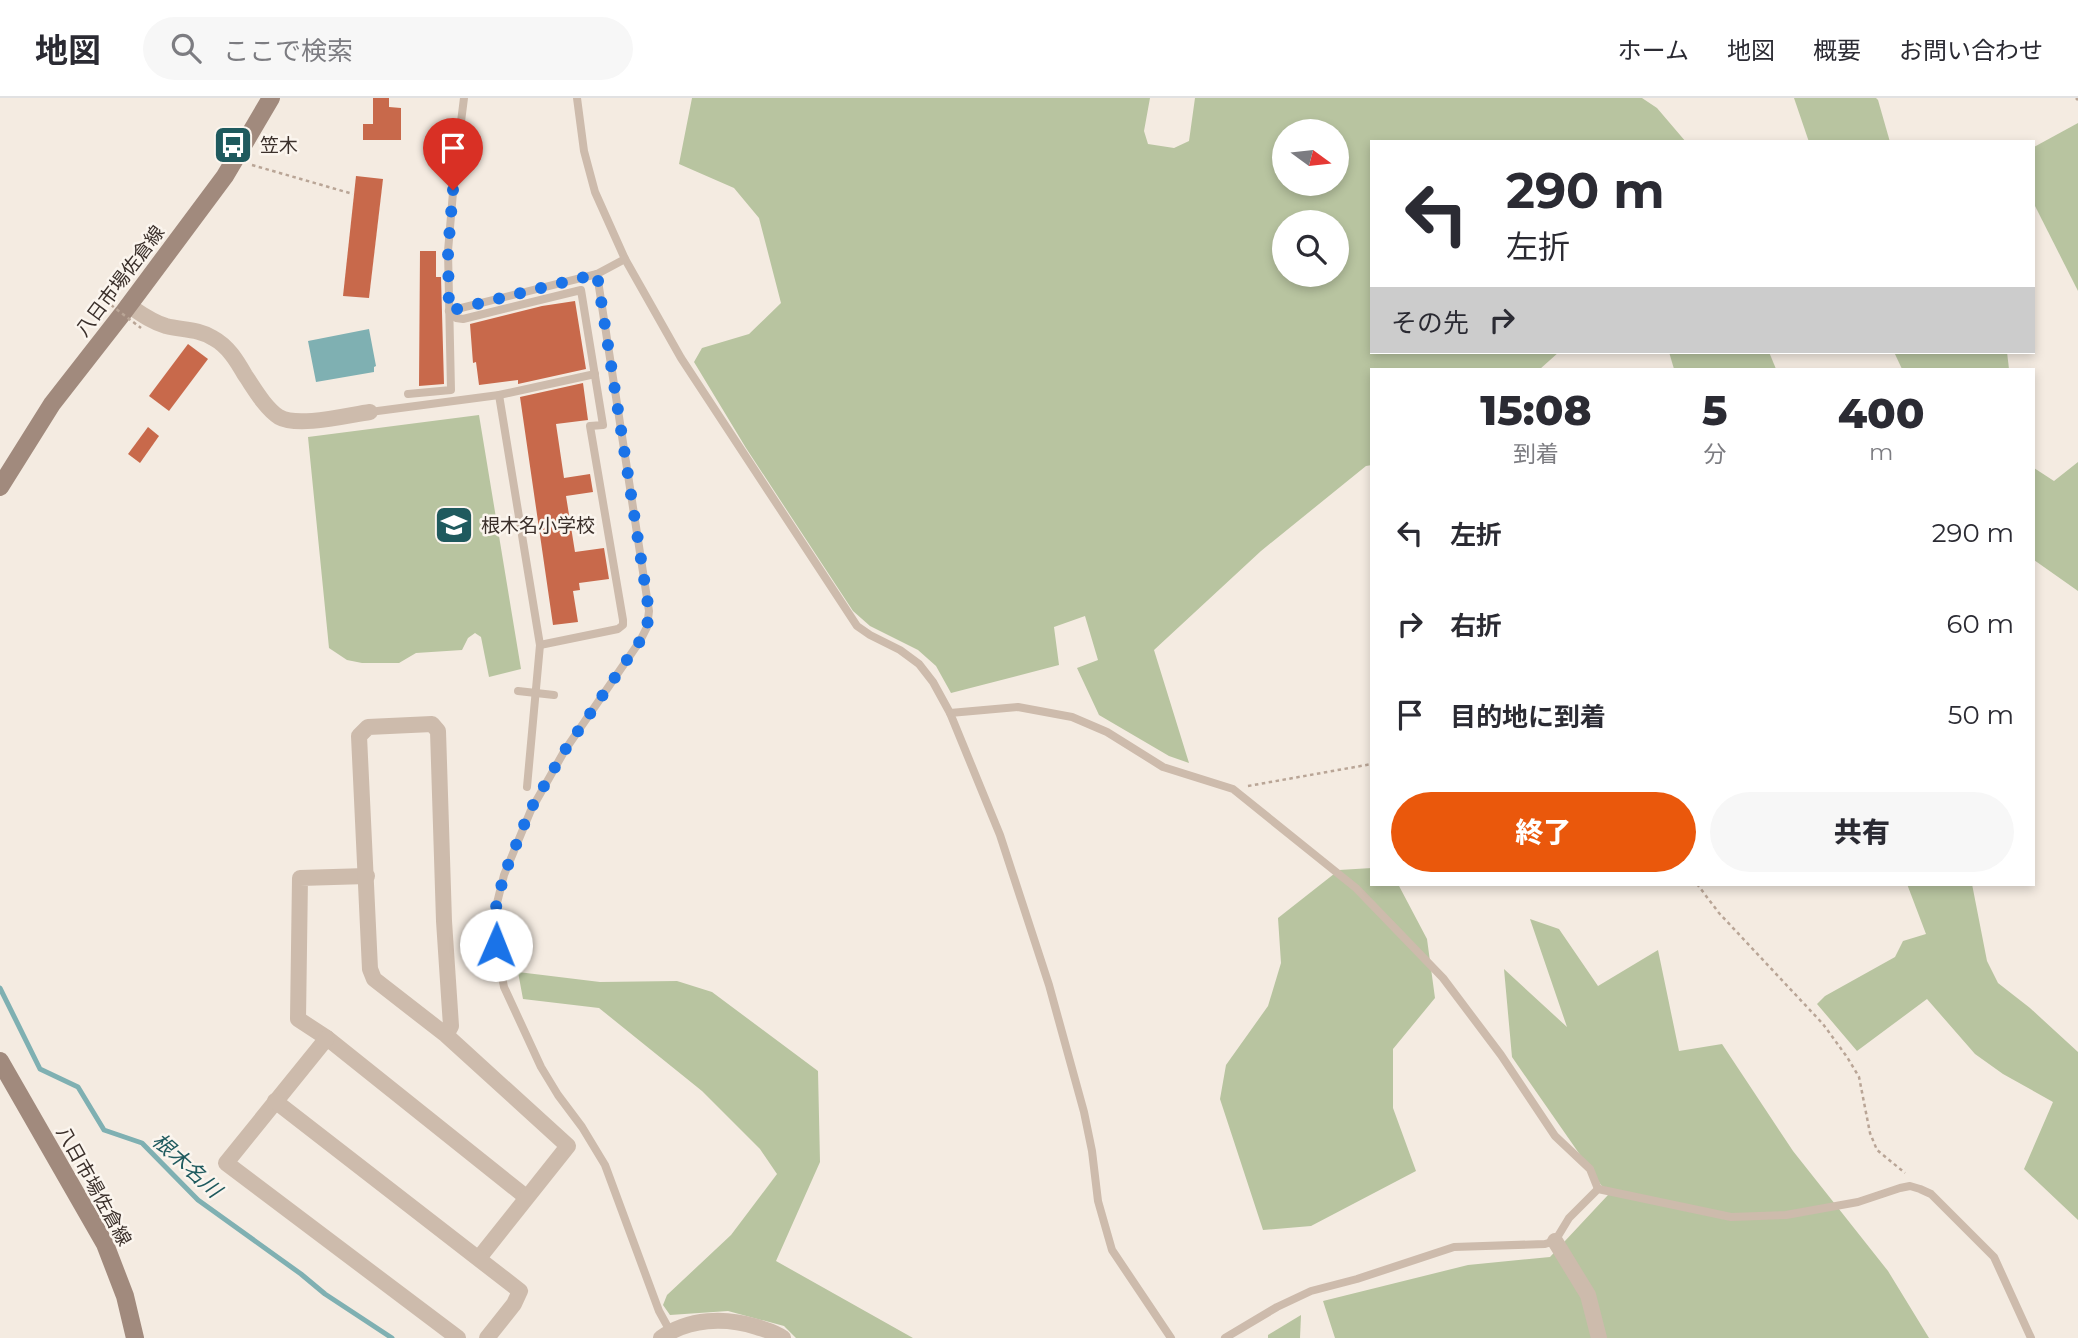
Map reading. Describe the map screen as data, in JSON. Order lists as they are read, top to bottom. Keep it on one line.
{"streets":{"main road":["八日市場佐倉線"]},"water":["根木名川"],"places":{"bus stop":["笠木"],"school or university":["根木名小学校"]},"north":"right","page":{"header":"地図","search":"ここで検索","nav":["ホーム","地図","概要","お問い合わせ"],"turn":["290 m","左折"],"then":"その先","eta":["15:08","到着","5","分","400","m"],"list":[{"name":"左折","value":"290 m"},{"name":"右折","value":"60 m"},{"name":"目的地に到着","value":"50 m"}],"buttons":["終了","共有"]}}
